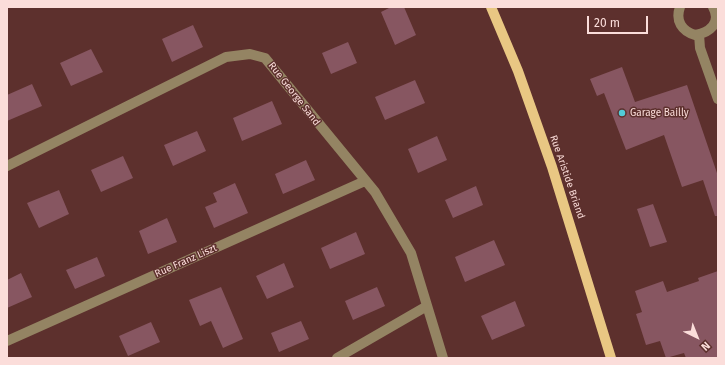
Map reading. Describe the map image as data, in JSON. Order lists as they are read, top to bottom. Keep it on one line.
{"streets":{"main road":["Rue Aristide Briand"],"street":["Rue George Sand","Rue Franz Liszt"]},"crossings":[["Rue George Sand","Rue Franz Liszt"]],"places":["Garage Bailly"],"scale_bar":"20 m","north":"bottom right"}
